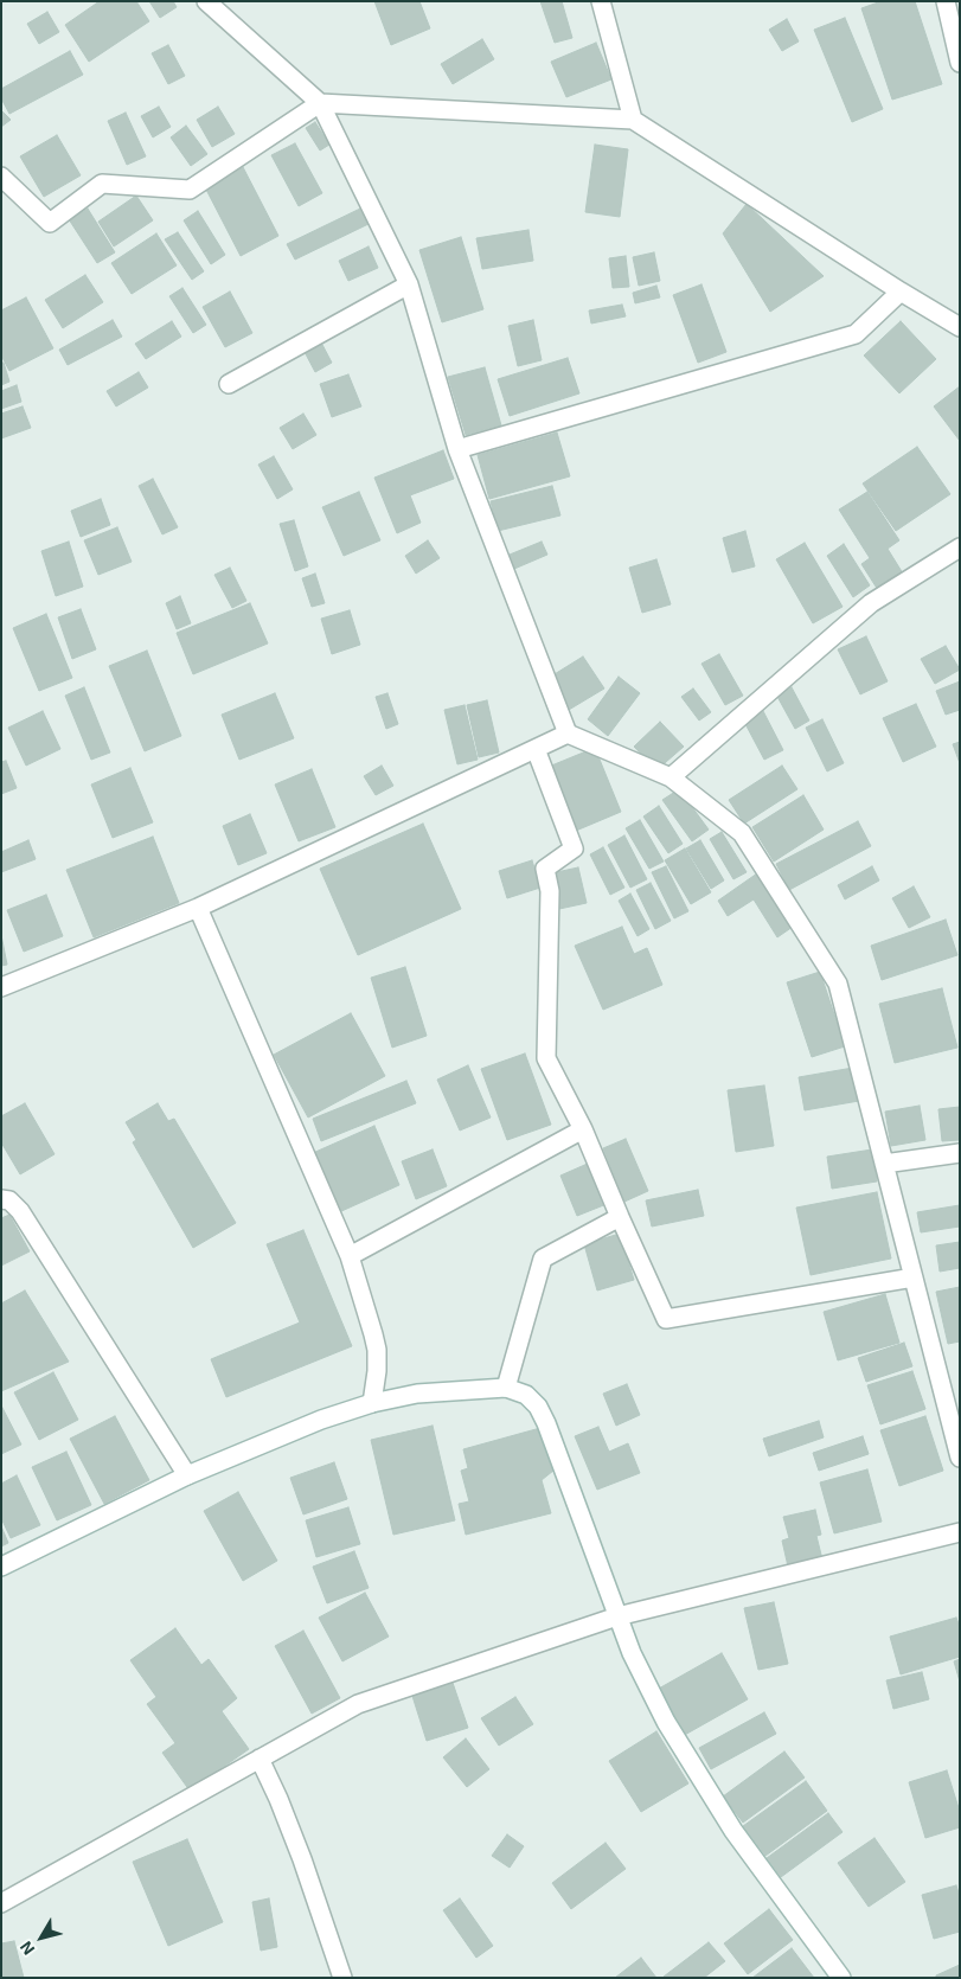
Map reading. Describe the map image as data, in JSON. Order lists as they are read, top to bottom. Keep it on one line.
{"north":"bottom left"}
